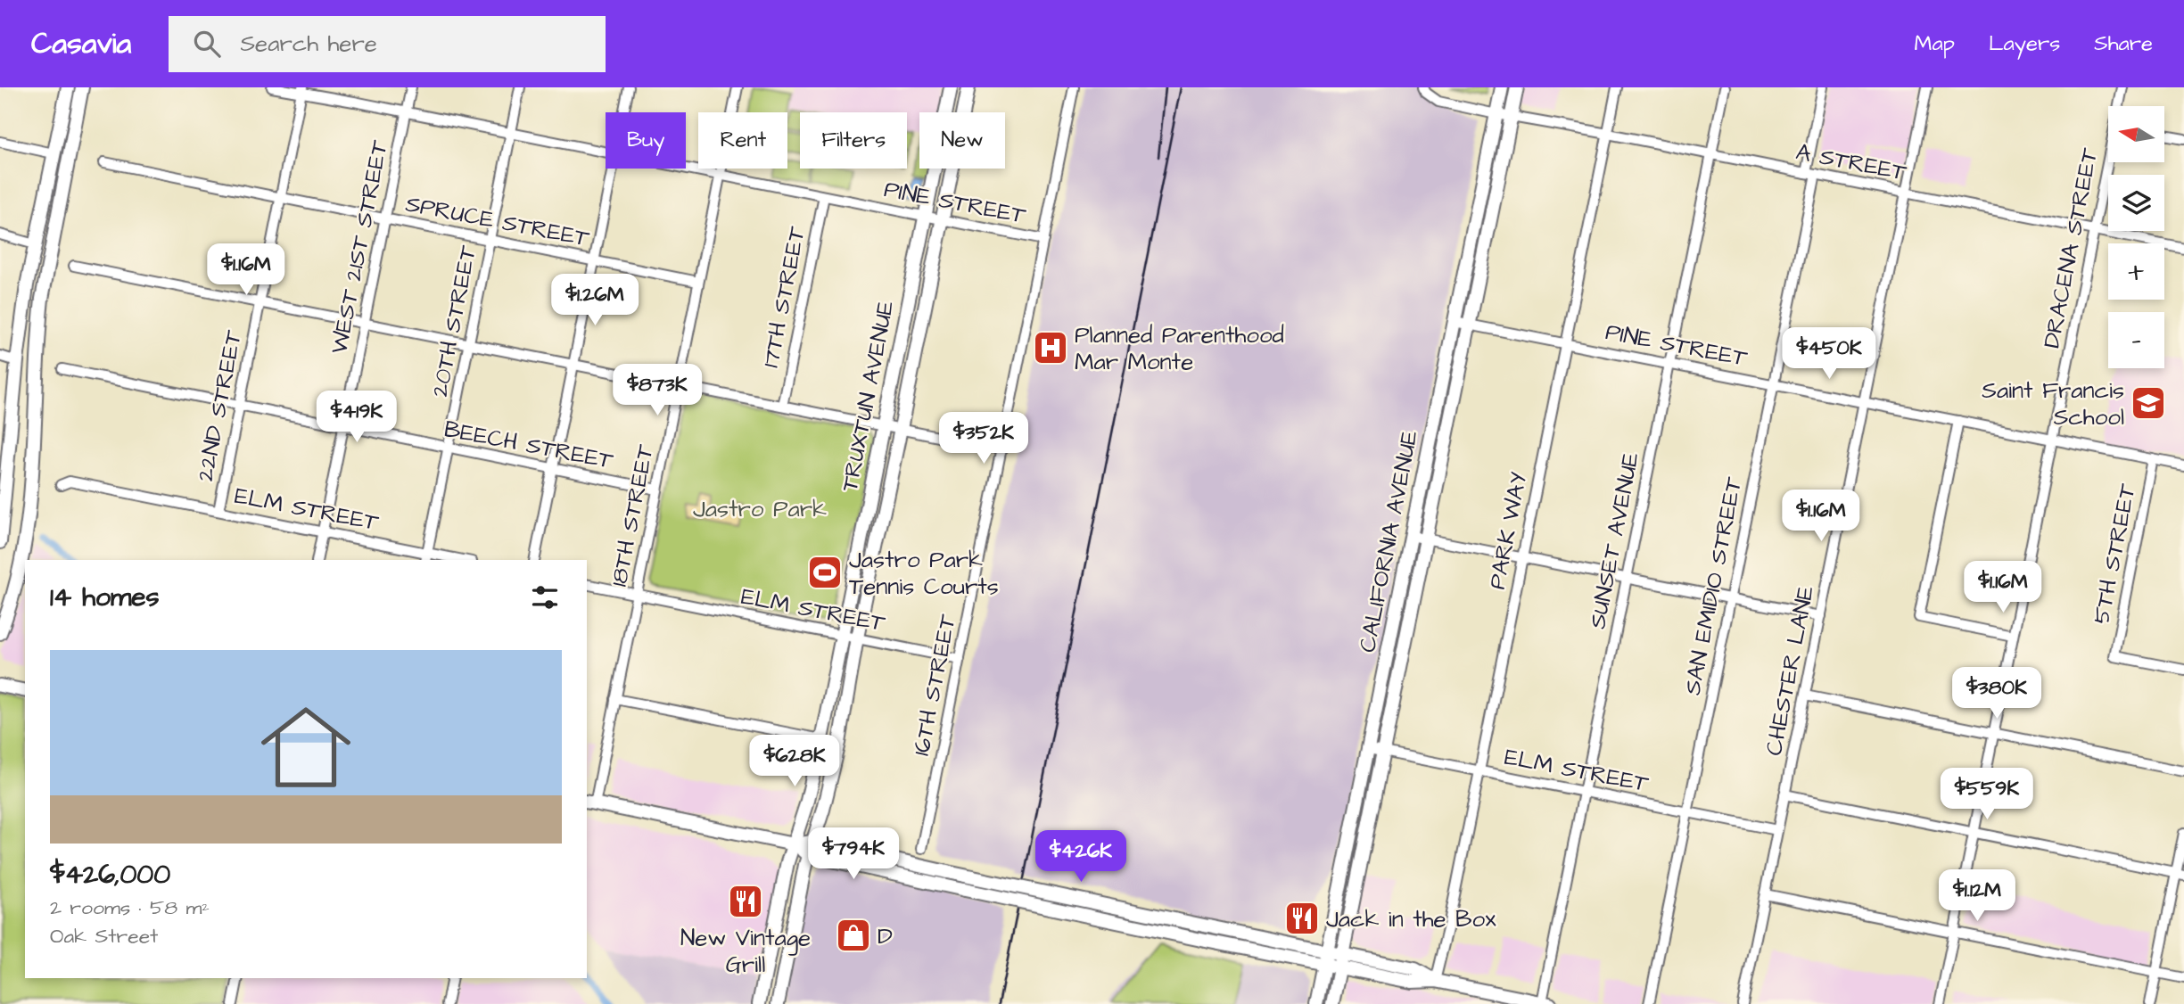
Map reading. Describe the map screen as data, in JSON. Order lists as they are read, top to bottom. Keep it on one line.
{"streets":{"main road":["TRUXTUN AVENUE","CALIFORNIA AVENUE"],"street":["A STREET","PINE STREET","SPRUCE STREET","WEST 21ST STREET","DRACENA STREET","17TH STREET","20TH STREET","22ND STREET","BEECH STREET","ELM STREET","18TH STREET","PARK WAY","SUNSET AVENUE","5TH STREET","SAN EMIDIO STREET","CHESTER LANE","16TH STREET"]},"crossings":[["A STREET","DRACENA STREET"],["A STREET","PARK WAY"],["A STREET","SUNSET AVENUE"],["A STREET","CALIFORNIA AVENUE"],["A STREET","SAN EMIDIO STREET"],["A STREET","CHESTER LANE"],["PINE STREET","WEST 21ST STREET"],["PINE STREET","DRACENA STREET"],["PINE STREET","17TH STREET"],["PINE STREET","20TH STREET"],["PINE STREET","TRUXTUN AVENUE"],["PINE STREET","22ND STREET"],["PINE STREET","18TH STREET"],["PINE STREET","PARK WAY"],["PINE STREET","SUNSET AVENUE"],["PINE STREET","CALIFORNIA AVENUE"],["PINE STREET","5TH STREET"],["PINE STREET","SAN EMIDIO STREET"],["PINE STREET","CHESTER LANE"],["PINE STREET","16TH STREET"],["SPRUCE STREET","WEST 21ST STREET"],["SPRUCE STREET","20TH STREET"],["SPRUCE STREET","22ND STREET"],["SPRUCE STREET","18TH STREET"],["WEST 21ST STREET","BEECH STREET"],["WEST 21ST STREET","ELM STREET"],["20TH STREET","BEECH STREET"],["20TH STREET","ELM STREET"],["TRUXTUN AVENUE","ELM STREET"],["22ND STREET","BEECH STREET"],["22ND STREET","ELM STREET"],["BEECH STREET","18TH STREET"],["ELM STREET","18TH STREET"],["ELM STREET","PARK WAY"],["ELM STREET","SUNSET AVENUE"],["ELM STREET","CALIFORNIA AVENUE"],["ELM STREET","SAN EMIDIO STREET"],["ELM STREET","CHESTER LANE"],["ELM STREET","16TH STREET"]],"parks":["Jastro Park"],"places":{"hospital":["Planned Parenthood Mar Monte"],"school or university":["Saint Francis School"],"sports":["Jastro Park Tennis Courts"],"restaurant":["New Vintage Grill","Jack in the Box"],"shop":["D"]},"north":"left","page":{"header":"Casavia","search":"Search here","nav":["Map","Layers","Share"],"map_buttons":["+","−"],"chip":["Buy","Rent","Filters","New"],"price":["$1.16M","$1.26M","$450K","$873K","$419K","$352K","$1.16M","$1.16M","$380K","$628K","$559K","$794K","$426K","$1.12M"],"heading":"14 homes","list":[{"name":"$426,000","note":"2 rooms · 58 m² · Oak Street"}]}}
